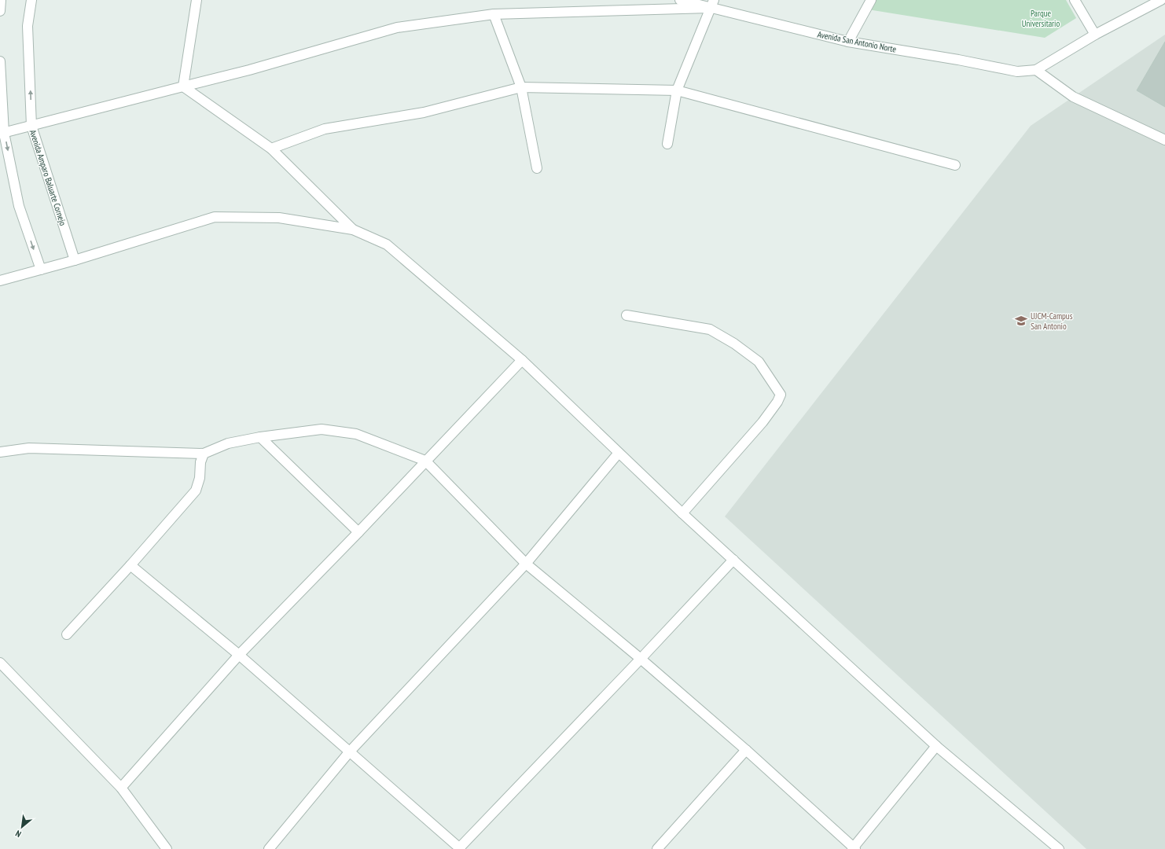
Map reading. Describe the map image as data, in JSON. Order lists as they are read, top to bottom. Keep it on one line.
{"streets":{"street":["Avenida San Antonio Norte","Avenida Amparo Baluarte Cornejo"]},"parks":["Parque Universitario"],"places":{"school or university":["UJCM-Campus San Antonio"]},"north":"bottom left"}
